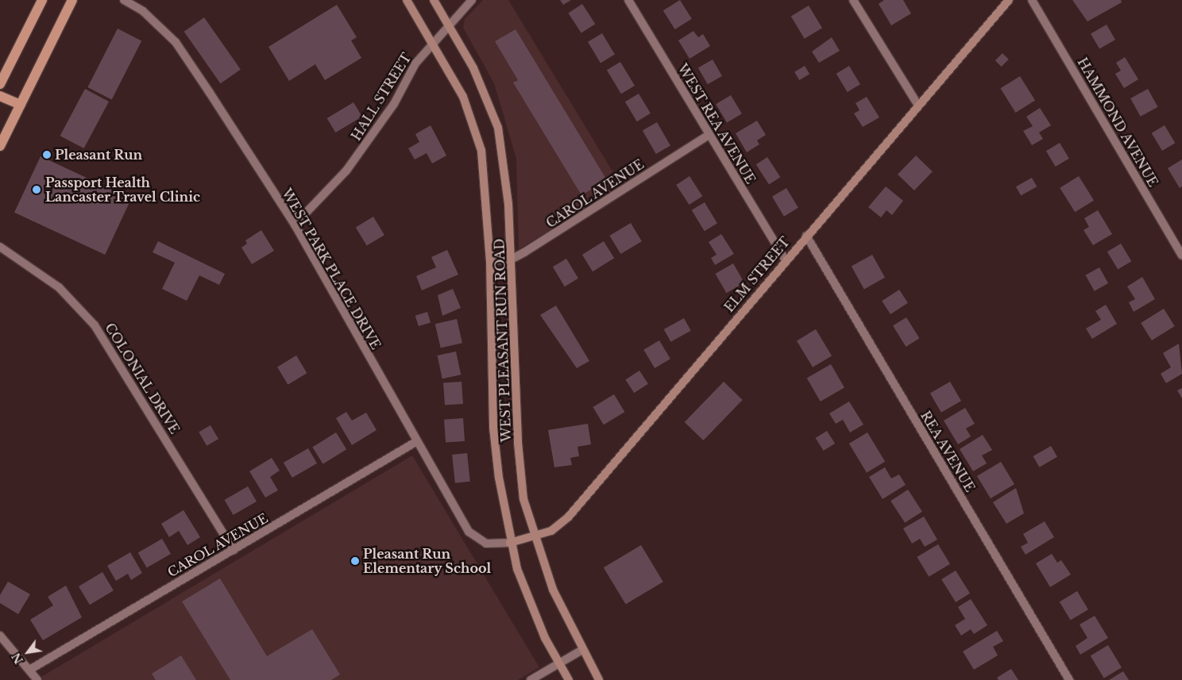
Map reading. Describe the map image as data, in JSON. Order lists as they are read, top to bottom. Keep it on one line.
{"streets":{"main road":["ELM STREET","WEST PLEASANT RUN ROAD"],"street":["HALL STREET","HAMMOND AVENUE","WEST REA AVENUE","CAROL AVENUE","WEST PARK PLACE DRIVE","COLONIAL DRIVE","REA AVENUE"]},"crossings":[["HALL STREET","WEST PARK PLACE DRIVE"],["HALL STREET","WEST PLEASANT RUN ROAD"],["WEST REA AVENUE","CAROL AVENUE"],["WEST REA AVENUE","ELM STREET"],["CAROL AVENUE","WEST PARK PLACE DRIVE"],["CAROL AVENUE","WEST PLEASANT RUN ROAD"],["CAROL AVENUE","COLONIAL DRIVE"],["WEST PARK PLACE DRIVE","ELM STREET"],["WEST PARK PLACE DRIVE","WEST PLEASANT RUN ROAD"],["ELM STREET","WEST PLEASANT RUN ROAD"],["ELM STREET","REA AVENUE"]],"places":["Pleasant Run","Passport Health Lancaster Travel Clinic","Pleasant Run Elementary School"],"north":"bottom left"}
